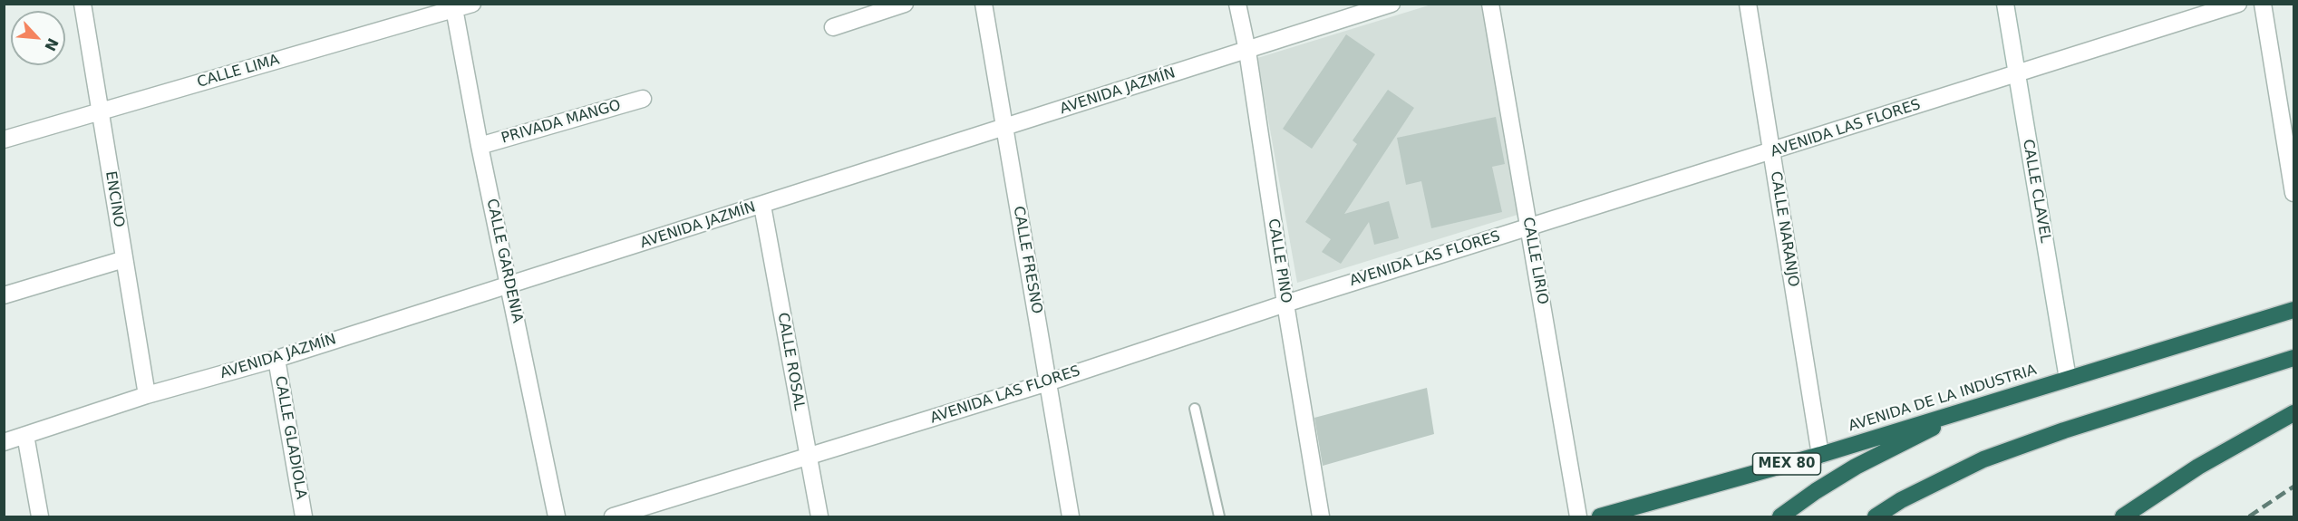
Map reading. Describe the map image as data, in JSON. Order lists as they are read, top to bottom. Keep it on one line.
{"streets":{"highway":["AVENIDA DE LA INDUSTRIA","MEX 80"],"street":["CALLE LIMA","AVENIDA JAZMÍN","PRIVADA MANGO","AVENIDA LAS FLORES","CALLE CLAVEL","ENCINO","CALLE NARANJO","CALLE FRESNO","CALLE GARDENIA","CALLE PINO","CALLE LIRIO","CALLE ROSAL","CALLE GLADIOLA"]},"crossings":[["CALLE LIMA","ENCINO"],["CALLE LIMA","CALLE GARDENIA"],["AVENIDA JAZMÍN","ENCINO"],["AVENIDA JAZMÍN","CALLE FRESNO"],["AVENIDA JAZMÍN","CALLE GARDENIA"],["AVENIDA JAZMÍN","CALLE PINO"],["AVENIDA JAZMÍN","CALLE ROSAL"],["AVENIDA JAZMÍN","CALLE GLADIOLA"],["PRIVADA MANGO","CALLE GARDENIA"],["AVENIDA LAS FLORES","CALLE CLAVEL"],["AVENIDA LAS FLORES","CALLE NARANJO"],["AVENIDA LAS FLORES","CALLE FRESNO"],["AVENIDA LAS FLORES","CALLE PINO"],["AVENIDA LAS FLORES","CALLE LIRIO"],["AVENIDA LAS FLORES","CALLE ROSAL"],["CALLE CLAVEL","AVENIDA DE LA INDUSTRIA"],["CALLE NARANJO","AVENIDA DE LA INDUSTRIA"]],"north":"bottom right"}
